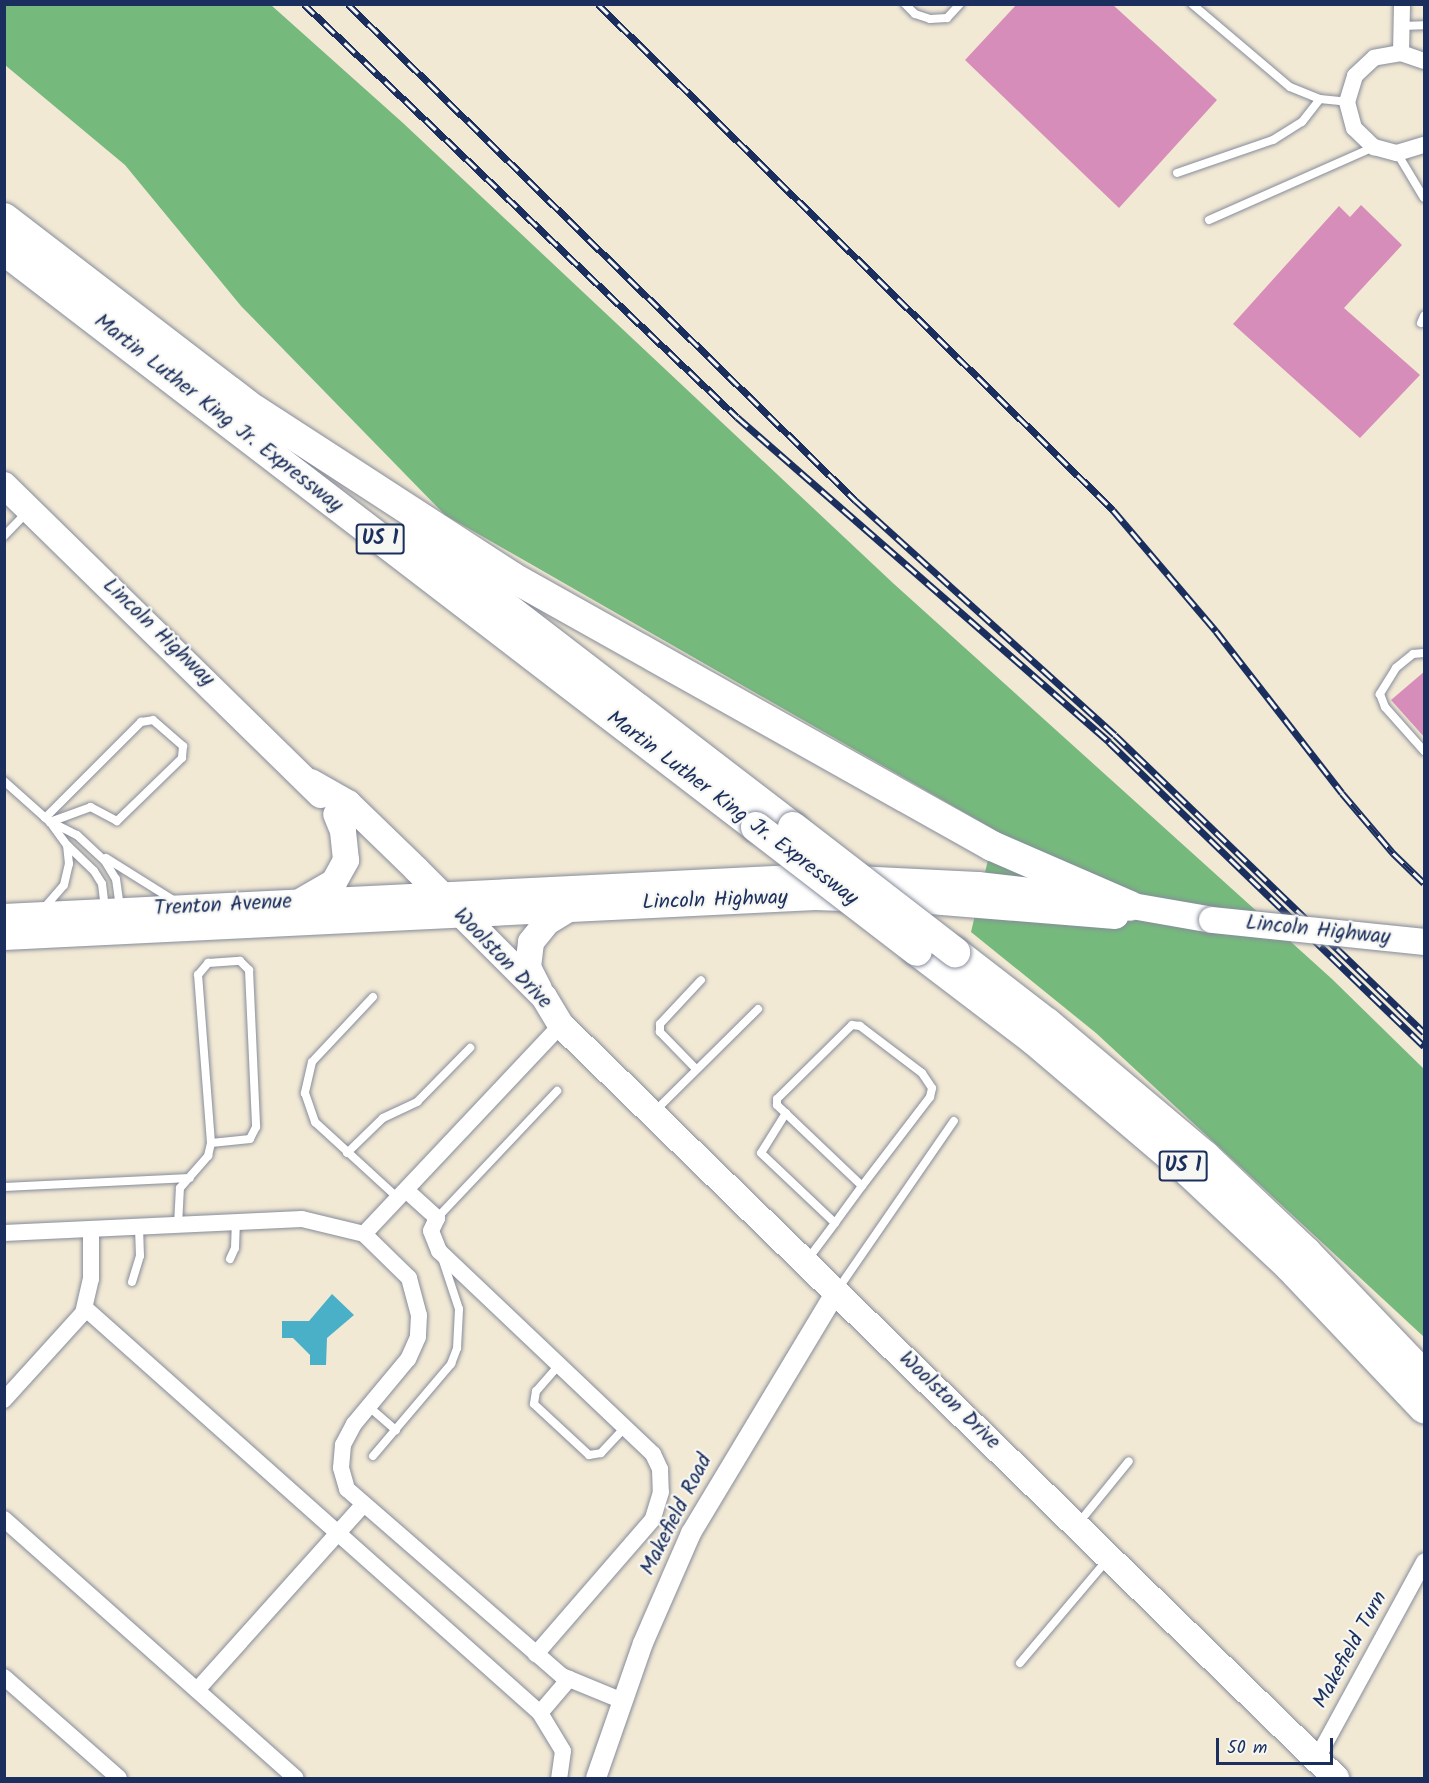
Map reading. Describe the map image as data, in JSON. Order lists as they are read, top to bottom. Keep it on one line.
{"streets":{"highway":["Martin Luther King Jr. Expressway","US 1"],"main road":["Lincoln Highway","Trenton Avenue","Woolston Drive"],"street":["Makefield Road","Makefield Turn"]},"crossings":[["Lincoln Highway","Trenton Avenue"],["Lincoln Highway","Woolston Drive"],["Trenton Avenue","Woolston Drive"],["Woolston Drive","Makefield Road"],["Woolston Drive","Makefield Turn"]],"scale_bar":"50 m"}
